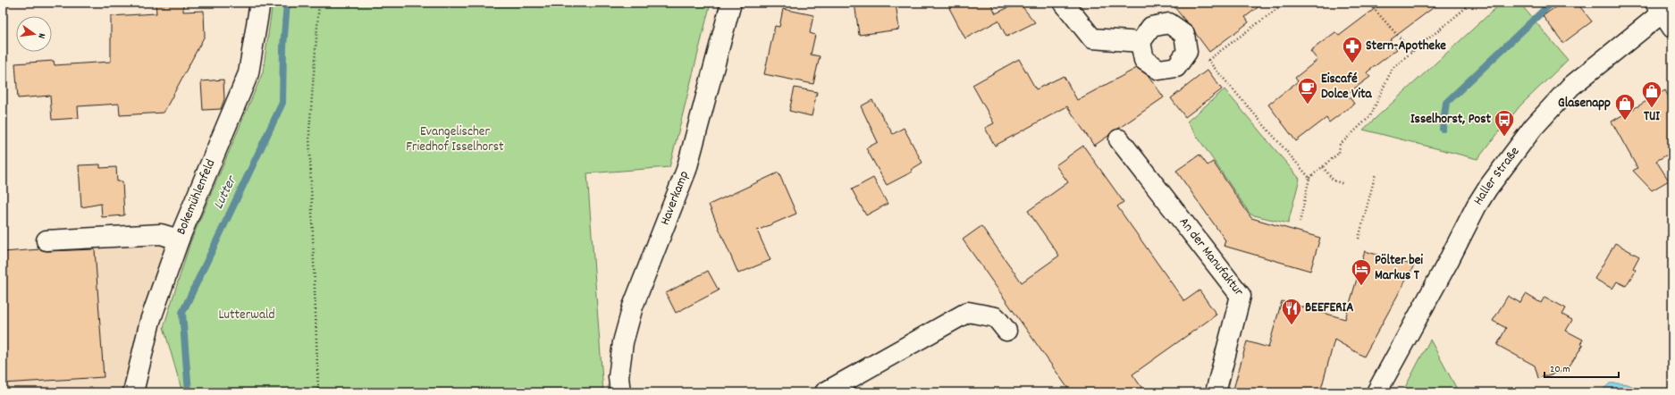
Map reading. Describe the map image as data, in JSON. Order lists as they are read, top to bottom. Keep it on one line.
{"streets":{"street":["Haller Straße","Bokemühlenfeld","Haverkamp","An der Manufaktur"]},"water":["Lutter"],"parks":["Evangelischer Friedhof Isselhorst","Lutterwald"],"places":{"pharmacy":["Stern-Apotheke"],"cafe":["Eiscafé Dolce Vita"],"shop":["TUI","Glasenapp"],"bus stop":["Isselhorst, Post"],"hotel":["Pölter bei Markus T"],"restaurant":["BEEFERIA"]},"scale_bar":"20 m","north":"right"}
